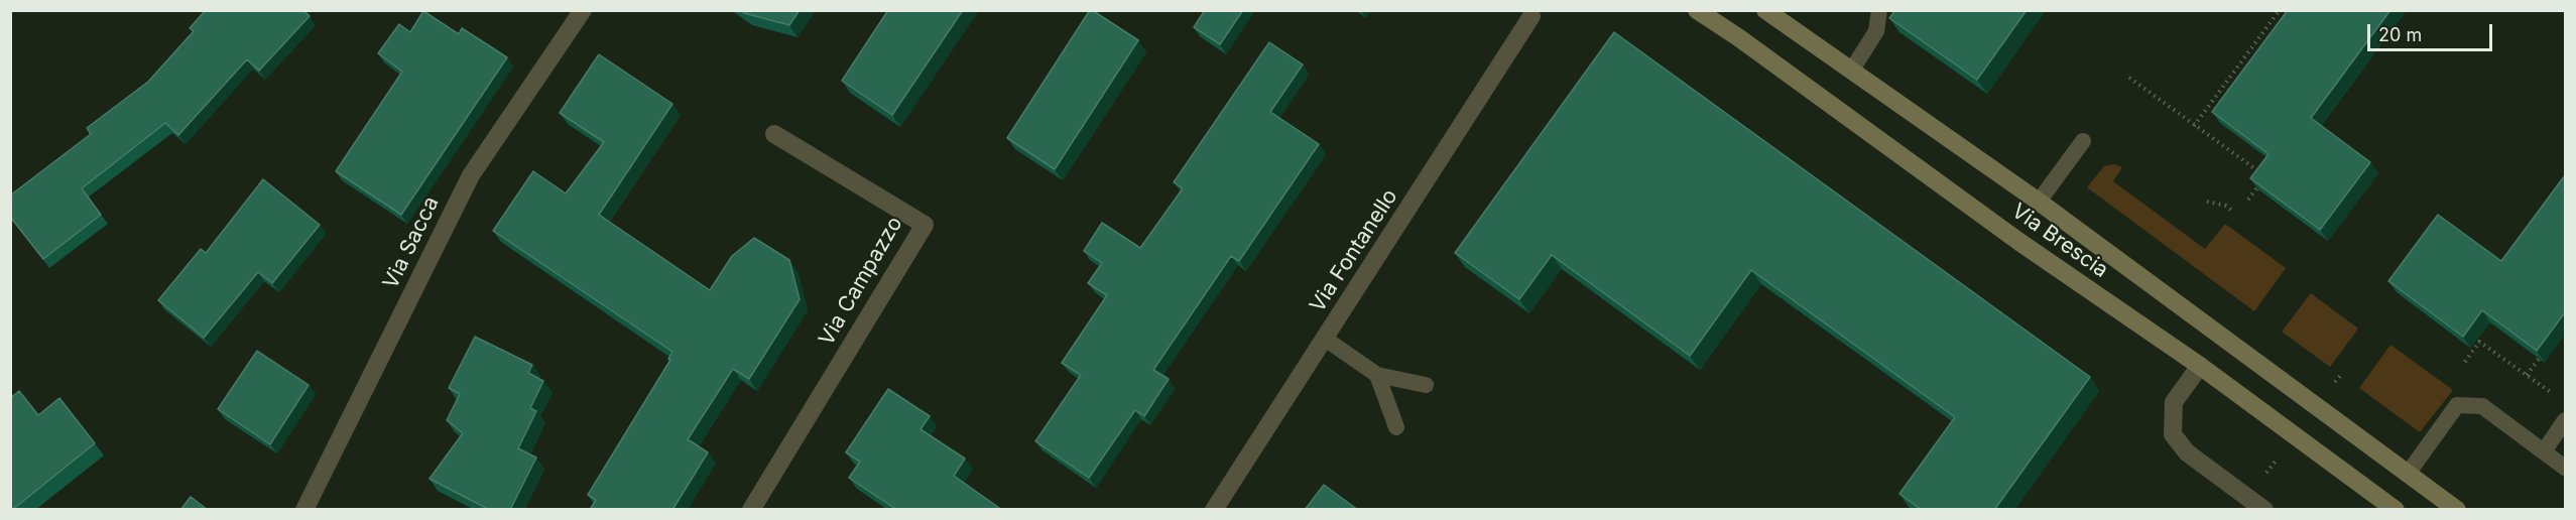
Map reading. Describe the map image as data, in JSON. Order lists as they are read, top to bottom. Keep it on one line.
{"streets":{"main road":["Via Brescia"],"street":["Via Sacca","Via Fontanello","Via Campazzo"]},"scale_bar":"20 m"}
